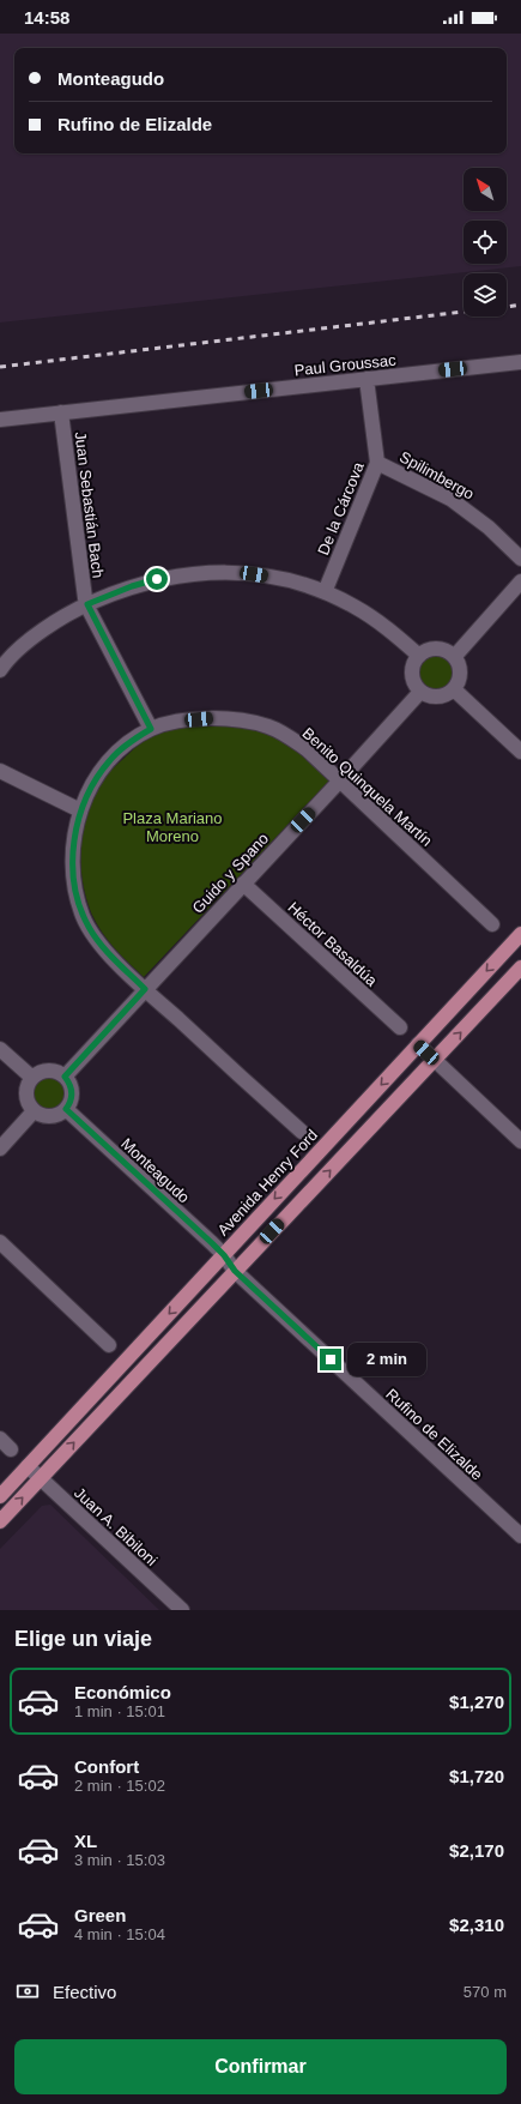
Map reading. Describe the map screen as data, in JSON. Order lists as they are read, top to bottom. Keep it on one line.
{"streets":{"main road":["Avenida Henry Ford"],"street":["Paul Groussac","Spilimbergo","Juan Sebastián Bach","De la Cárcova","Benito Quinquela Martín","Guido y Spano","Héctor Basaldúa","Monteagudo","Rufino de Elizalde","Juan A. Bibiloni"]},"crossings":[["Paul Groussac","Juan Sebastián Bach"],["Paul Groussac","De la Cárcova"],["Spilimbergo","De la Cárcova"],["Juan Sebastián Bach","Benito Quinquela Martín"],["Benito Quinquela Martín","Guido y Spano"],["Guido y Spano","Héctor Basaldúa"],["Guido y Spano","Monteagudo"],["Monteagudo","Avenida Henry Ford"],["Monteagudo","Rufino de Elizalde"],["Avenida Henry Ford","Rufino de Elizalde"],["Avenida Henry Ford","Juan A. Bibiloni"]],"parks":["Plaza Mariano Moreno"],"north":"top left","page":{"status":"14:58","banner":["Monteagudo","Rufino de Elizalde"],"bubble":"2 min","heading":"Elige un viaje","list":[{"name":"Económico","note":"1 min · 15:01","value":"$1,270"},{"name":"Confort","note":"2 min · 15:02","value":"$1,720"},{"name":"XL","note":"3 min · 15:03","value":"$2,170"},{"name":"Green","note":"4 min · 15:04","value":"$2,310"}],"pay":["Efectivo","570 m"],"buttons":"Confirmar"}}
